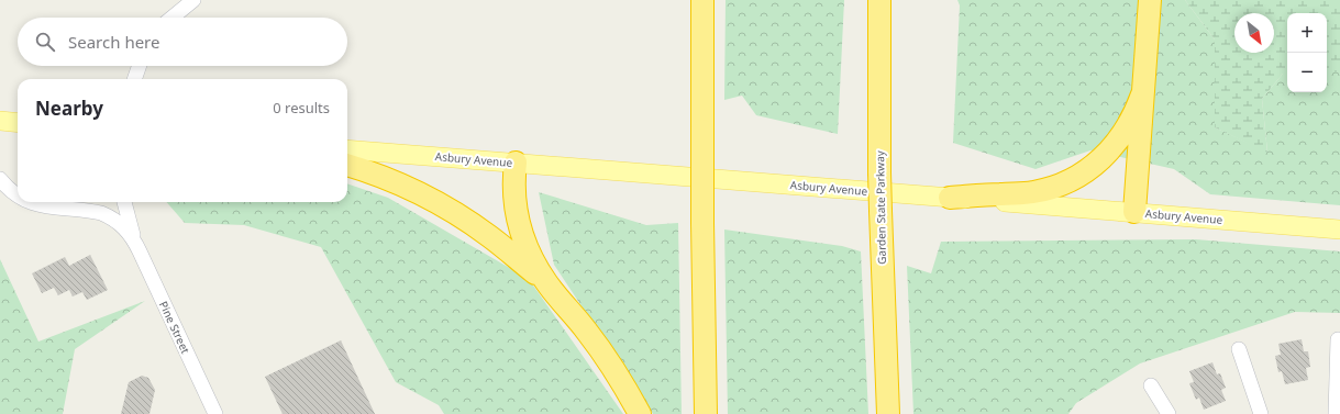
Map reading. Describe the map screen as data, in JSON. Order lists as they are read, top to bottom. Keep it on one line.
{"streets":{"highway":["Garden State Parkway"],"main road":["Asbury Avenue"],"street":["Pine Street"]},"north":"bottom right","page":{"map_buttons":["+","−"],"search":"Search here","heading":["Nearby","0 results"]}}
